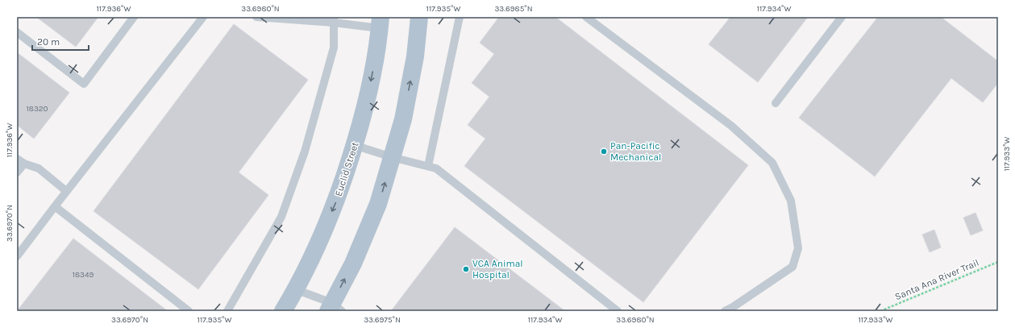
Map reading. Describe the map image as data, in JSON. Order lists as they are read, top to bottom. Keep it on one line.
{"streets":{"main road":["Euclid Street"],"path":["Santa Ana River Trail"]},"places":["Pan-Pacific Mechanical","VCA Animal Hospital"],"house_numbers":["18320","18349"],"scale_bar":"20 m","coordinates":["117.936°W","33.6980°N","117.935°W","33.6985°N","117.934°W","117.933°W","33.6970°N","33.6975°N"]}
